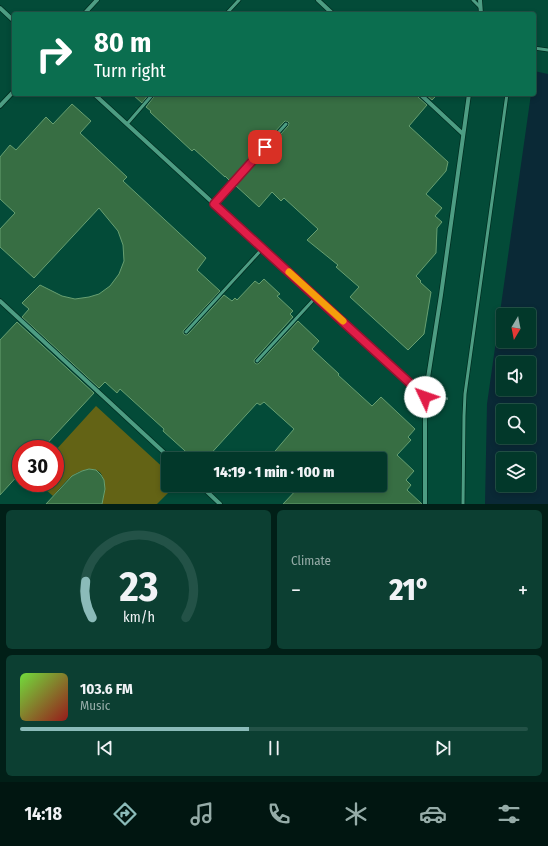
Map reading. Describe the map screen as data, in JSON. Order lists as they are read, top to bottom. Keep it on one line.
{"north":"bottom","page":{"turn":["80 m","Turn right"],"limit":"30","trip":"14:19 · 1 min · 100 m","tile":"Climate","heat":["−","21°","+"],"song":["103.6 FM","Music"],"tabs":"14:18","gauge":["23","km/h"]}}
